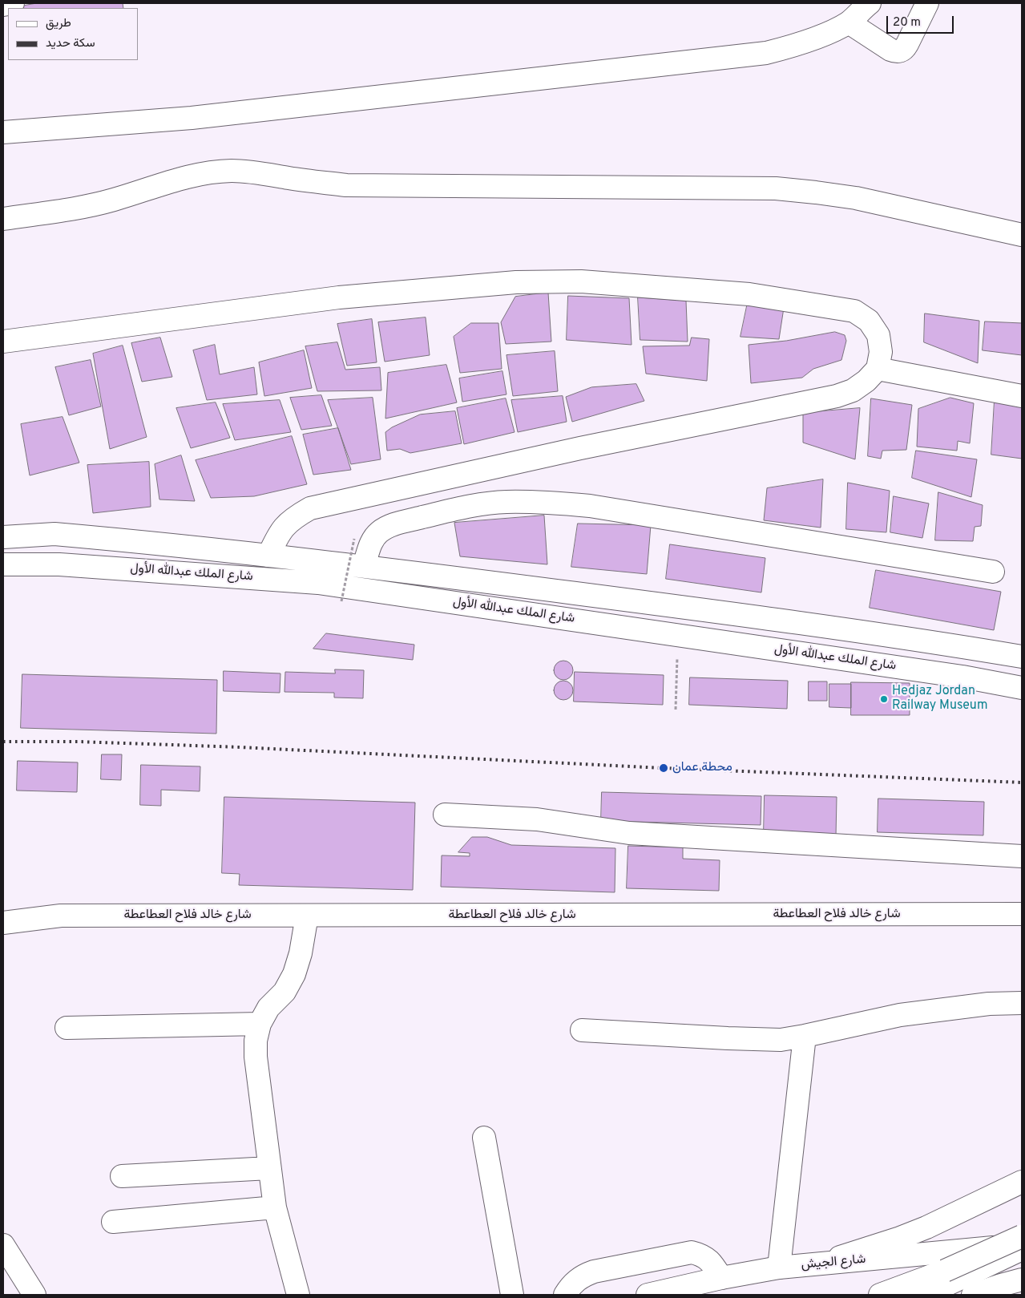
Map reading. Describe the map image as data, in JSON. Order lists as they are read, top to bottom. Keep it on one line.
{"streets":{"main road":["شارع الملك عبدالله الأول","شارع خالد فلاح العطاعطة","شارع الجيش"]},"places":["Hedjaz Jordan Railway Museum","محطة عمان"],"legend":["طريق","سكة حديد"],"scale_bar":"20 m"}
